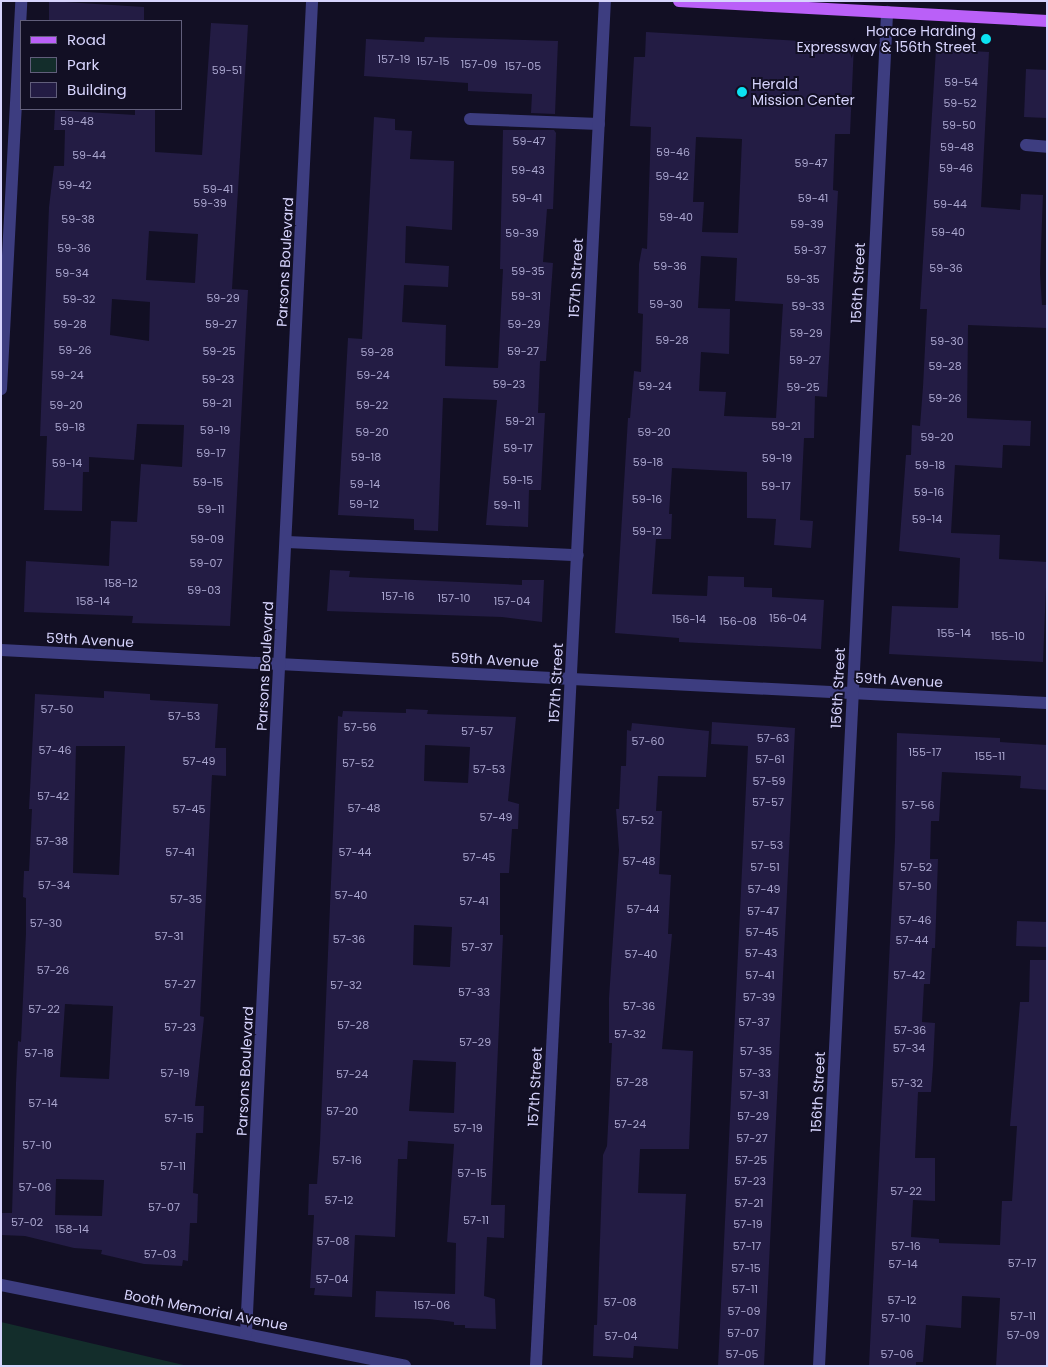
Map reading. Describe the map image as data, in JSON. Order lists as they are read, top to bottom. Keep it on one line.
{"streets":{"street":["Parsons Boulevard","157th Street","156th Street","59th Avenue","Booth Memorial Avenue"]},"crossings":[["Parsons Boulevard","59th Avenue"],["Parsons Boulevard","Booth Memorial Avenue"],["157th Street","59th Avenue"],["156th Street","59th Avenue"]],"places":["Horace Harding Expressway & 156th Street","Herald Mission Center"],"house_numbers":["157-19","157-15","157-09","157-05","59-51","59-54","59-52","59-48","59-50","59-47","59-48","59-46","59-44","59-47","59-46","59-43","59-42","59-42","59-41","59-41","59-41","59-39","59-44","59-40","59-38","59-39","59-40","59-39","59-36","59-37","59-36","59-36","59-35","59-34","59-35","59-31","59-29","59-32","59-30","59-33","59-28","59-27","59-29","59-29","59-28","59-30","59-26","59-25","59-27","59-28","59-27","59-28","59-24","59-24","59-23","59-23","59-24","59-25","59-26","59-21","59-20","59-22","59-21","59-21","59-18","59-19","59-20","59-20","59-20","59-17","59-17","59-18","59-19","59-18","59-14","59-18","59-15","59-15","59-14","59-17","59-16","59-16","59-12","59-11","59-11","59-14","59-12","59-09","59-07","158-12","59-03","157-16","157-10","158-14","157-04","156-04","156-14","156-08","155-14","155-10","57-50","57-53","57-56","57-57","57-63","57-60","57-46","155-17","155-11","57-61","57-49","57-52","57-53","57-59","57-42","57-57","57-56","57-48","57-45","57-49","57-52","57-38","57-53","57-41","57-44","57-45","57-48","57-51","57-52","57-34","57-50","57-49","57-40","57-35","57-41","57-44","57-47","57-46","57-30","57-45","57-31","57-36","57-44","57-37","57-43","57-40","57-26","57-41","57-42","57-27","57-32","57-33","57-39","57-36","57-22","57-37","57-28","57-23","57-36","57-32","57-29","57-34","57-35","57-18","57-19","57-33","57-24","57-28","57-32","57-31","57-14","57-20","57-29","57-15","57-24","57-19","57-27","57-10","57-16","57-25","57-11","57-15","57-23","57-06","57-22","57-12","57-21","57-07","57-11","57-02","57-19","158-14","57-08","57-17","57-16","57-03","57-17","57-14","57-15","57-04","57-11","57-12","57-08","157-06","57-09","57-11","57-10","57-07","57-09","57-04","57-05","57-06"],"legend":["Road","Park","Building"]}
